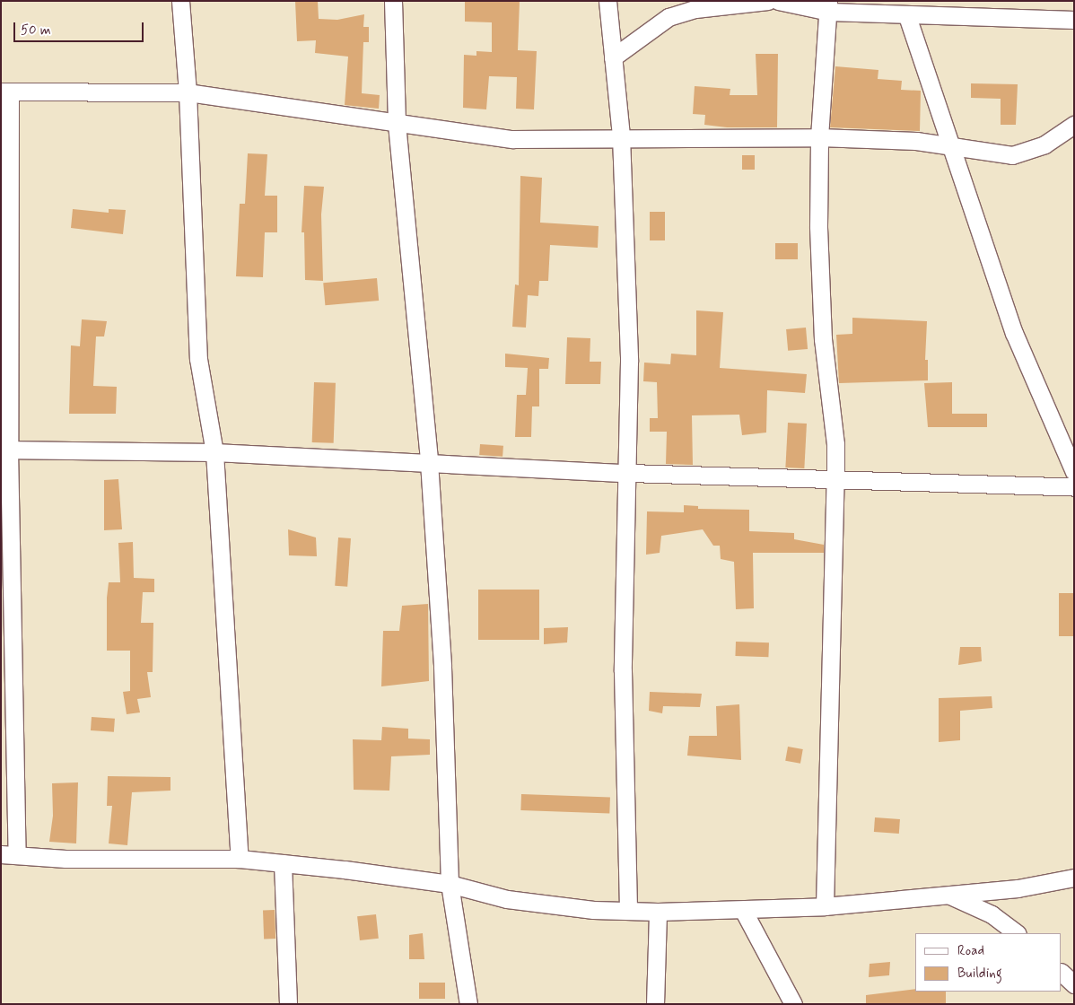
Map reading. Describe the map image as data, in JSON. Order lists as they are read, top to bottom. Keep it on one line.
{"legend":["Road","Building"],"scale_bar":"50 m"}
